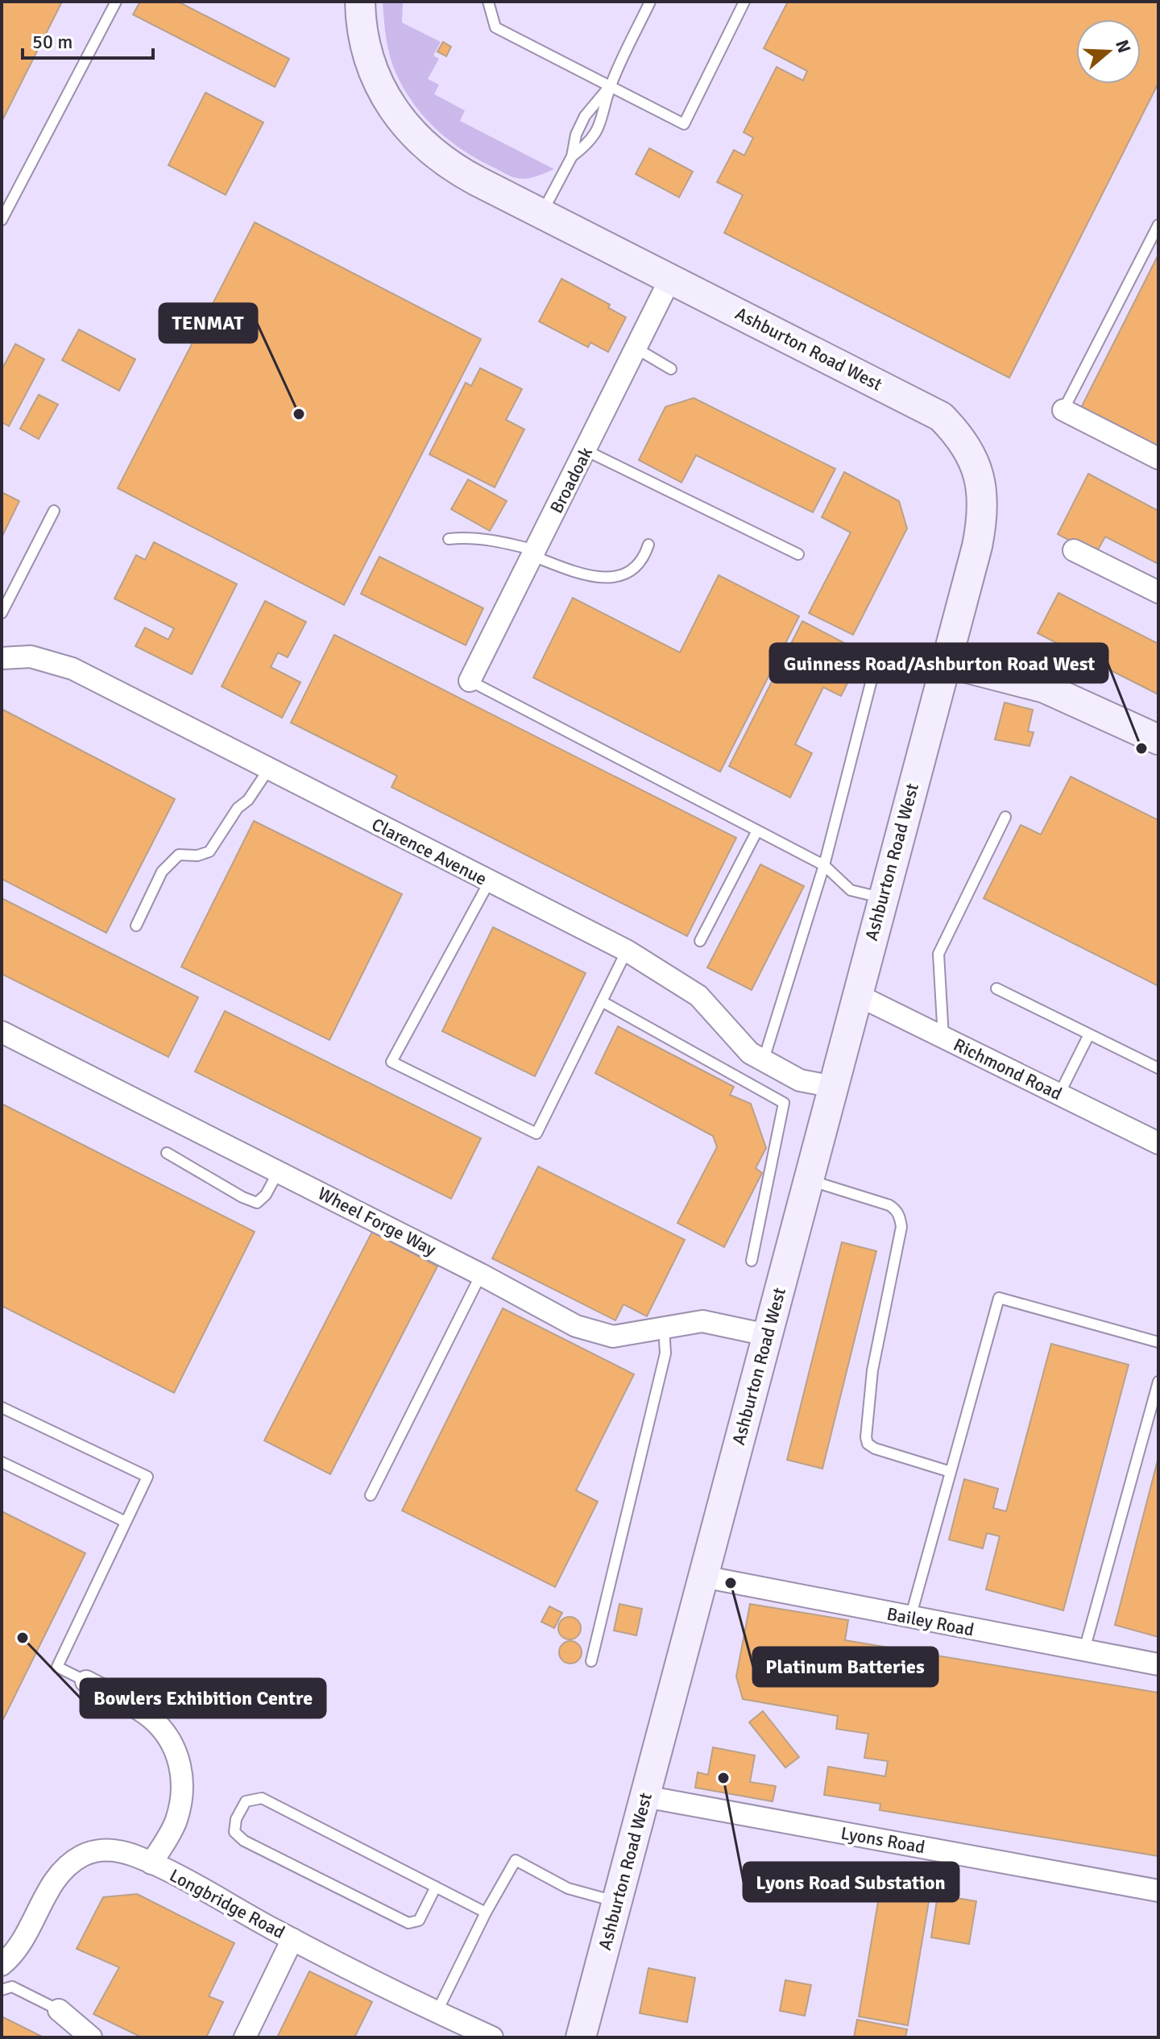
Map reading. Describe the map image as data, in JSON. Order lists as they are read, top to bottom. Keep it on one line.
{"streets":{"main road":["Ashburton Road West"],"street":["Broadoak","Clarence Avenue","Richmond Road","Wheel Forge Way","Bailey Road","Lyons Road","Longbridge Road"]},"crossings":[["Ashburton Road West","Broadoak"],["Ashburton Road West","Clarence Avenue"],["Ashburton Road West","Richmond Road"],["Ashburton Road West","Wheel Forge Way"],["Ashburton Road West","Bailey Road"],["Ashburton Road West","Lyons Road"]],"places":["TENMAT","Guinness Road/Ashburton Road West","Platinum Batteries","Bowlers Exhibition Centre","Lyons Road Substation"],"scale_bar":"50 m","north":"right"}
